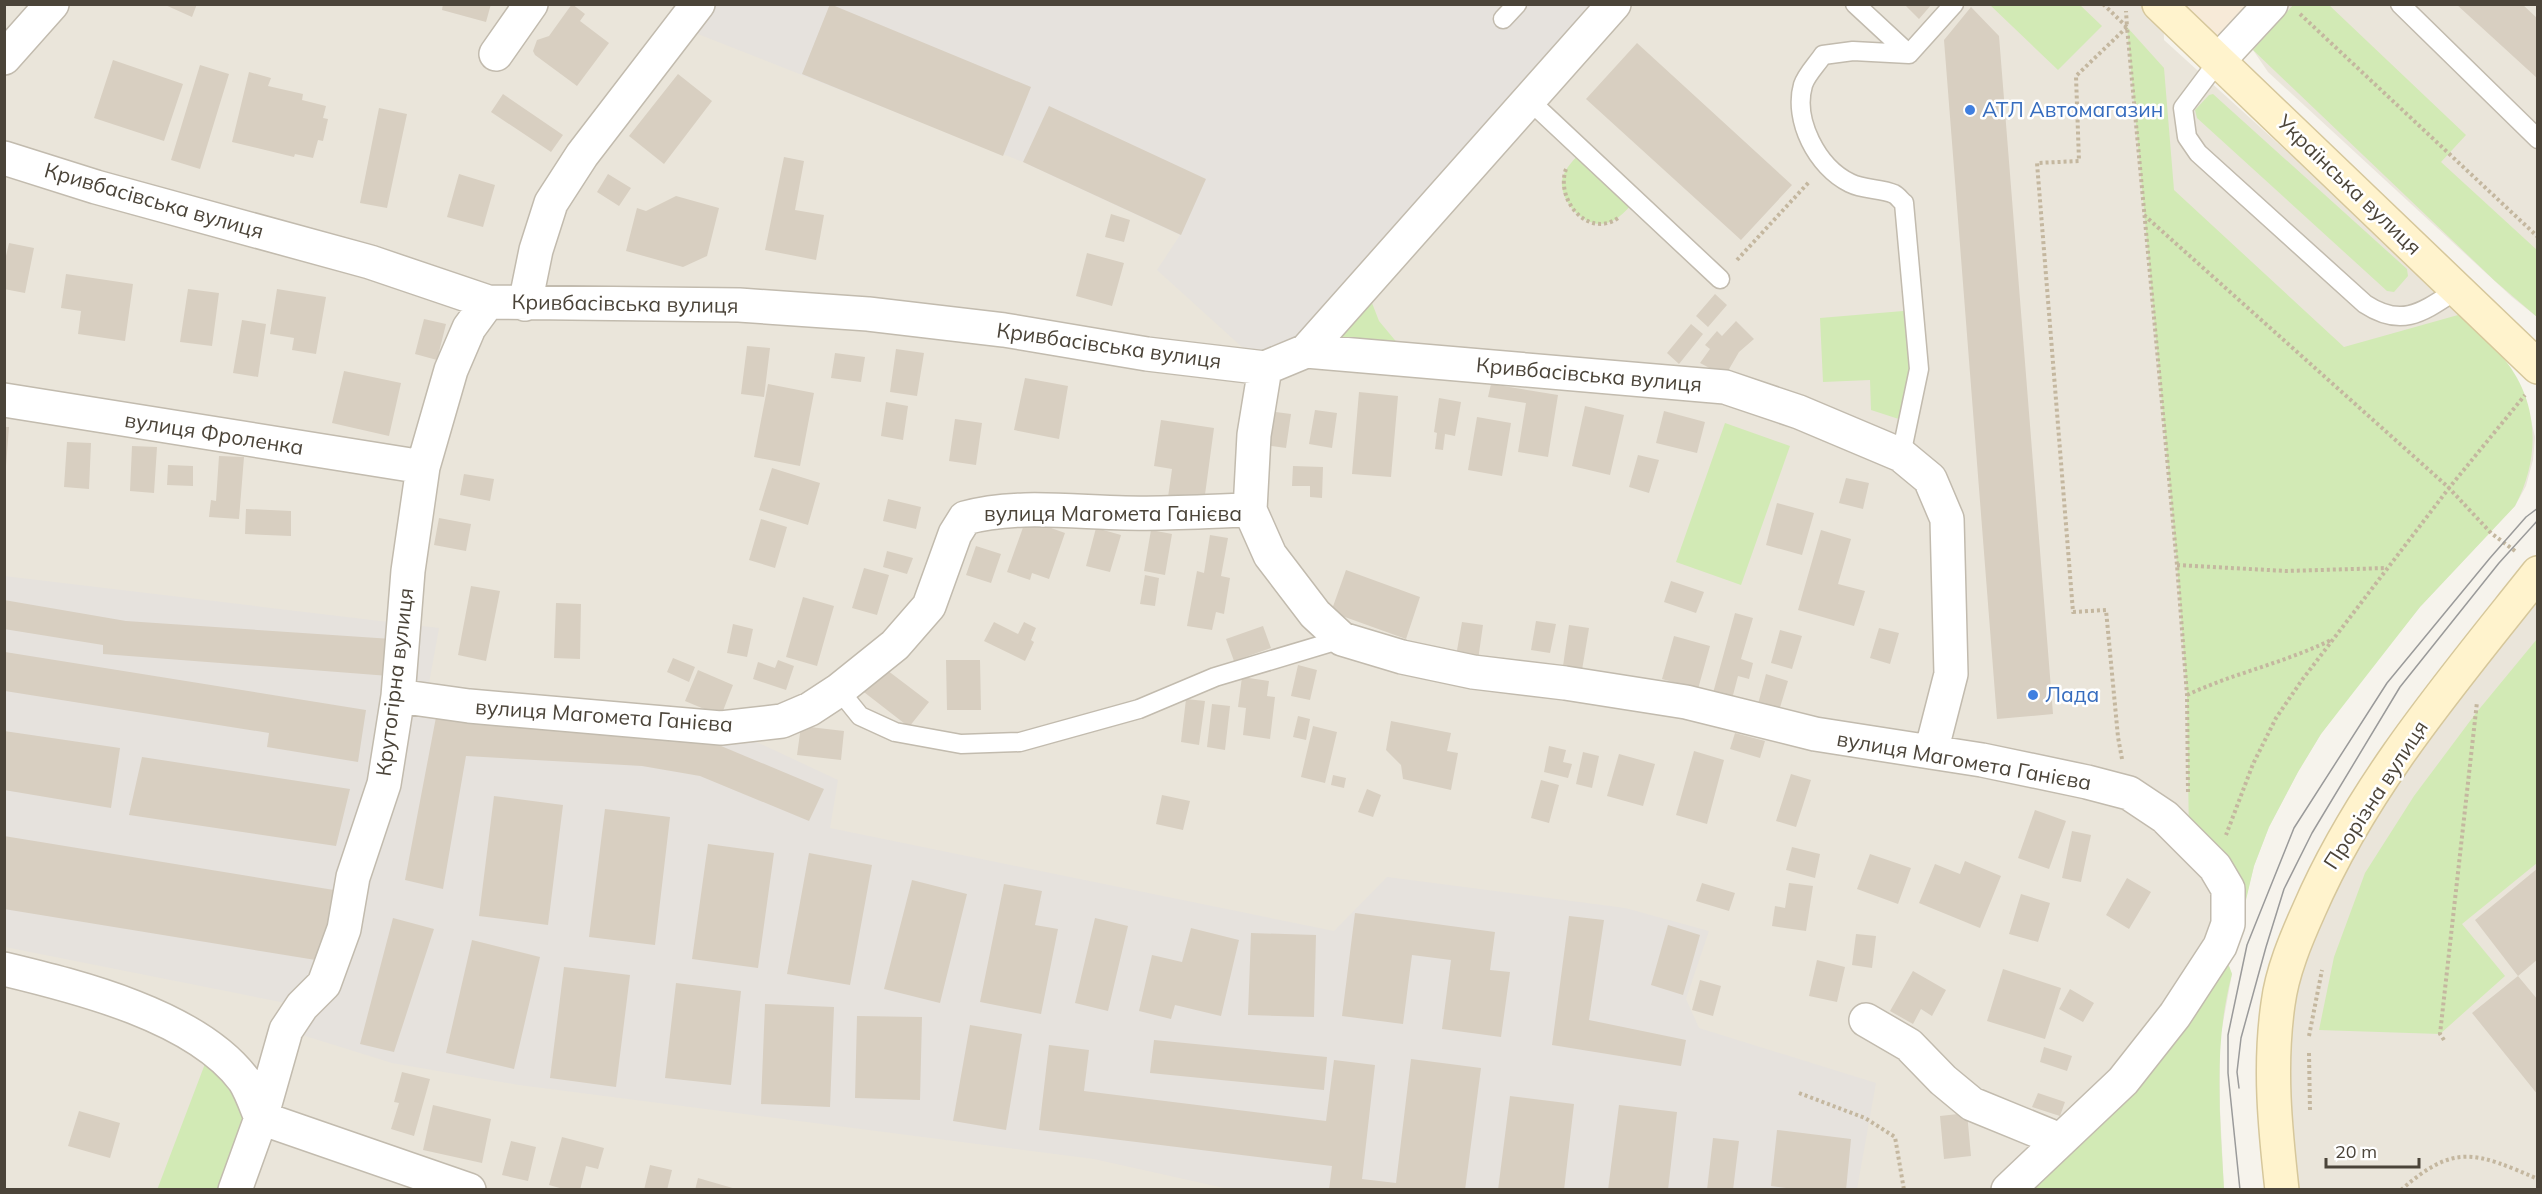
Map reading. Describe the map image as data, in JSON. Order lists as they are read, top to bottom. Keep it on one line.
{"streets":{"main road":["Українська вулиця","Прорізна вулиця"],"street":["Кривбасівська вулиця","вулиця Фроленка","вулиця Магомета Ганієва","Крутогірна вулиця"]},"crossings":[["Кривбасівська вулиця","вулиця Магомета Ганієва"],["Кривбасівська вулиця","Крутогірна вулиця"],["вулиця Фроленка","Крутогірна вулиця"],["вулиця Магомета Ганієва","Крутогірна вулиця"]],"places":["АТЛ Автомагазин","Лада"],"scale_bar":"20 m"}
